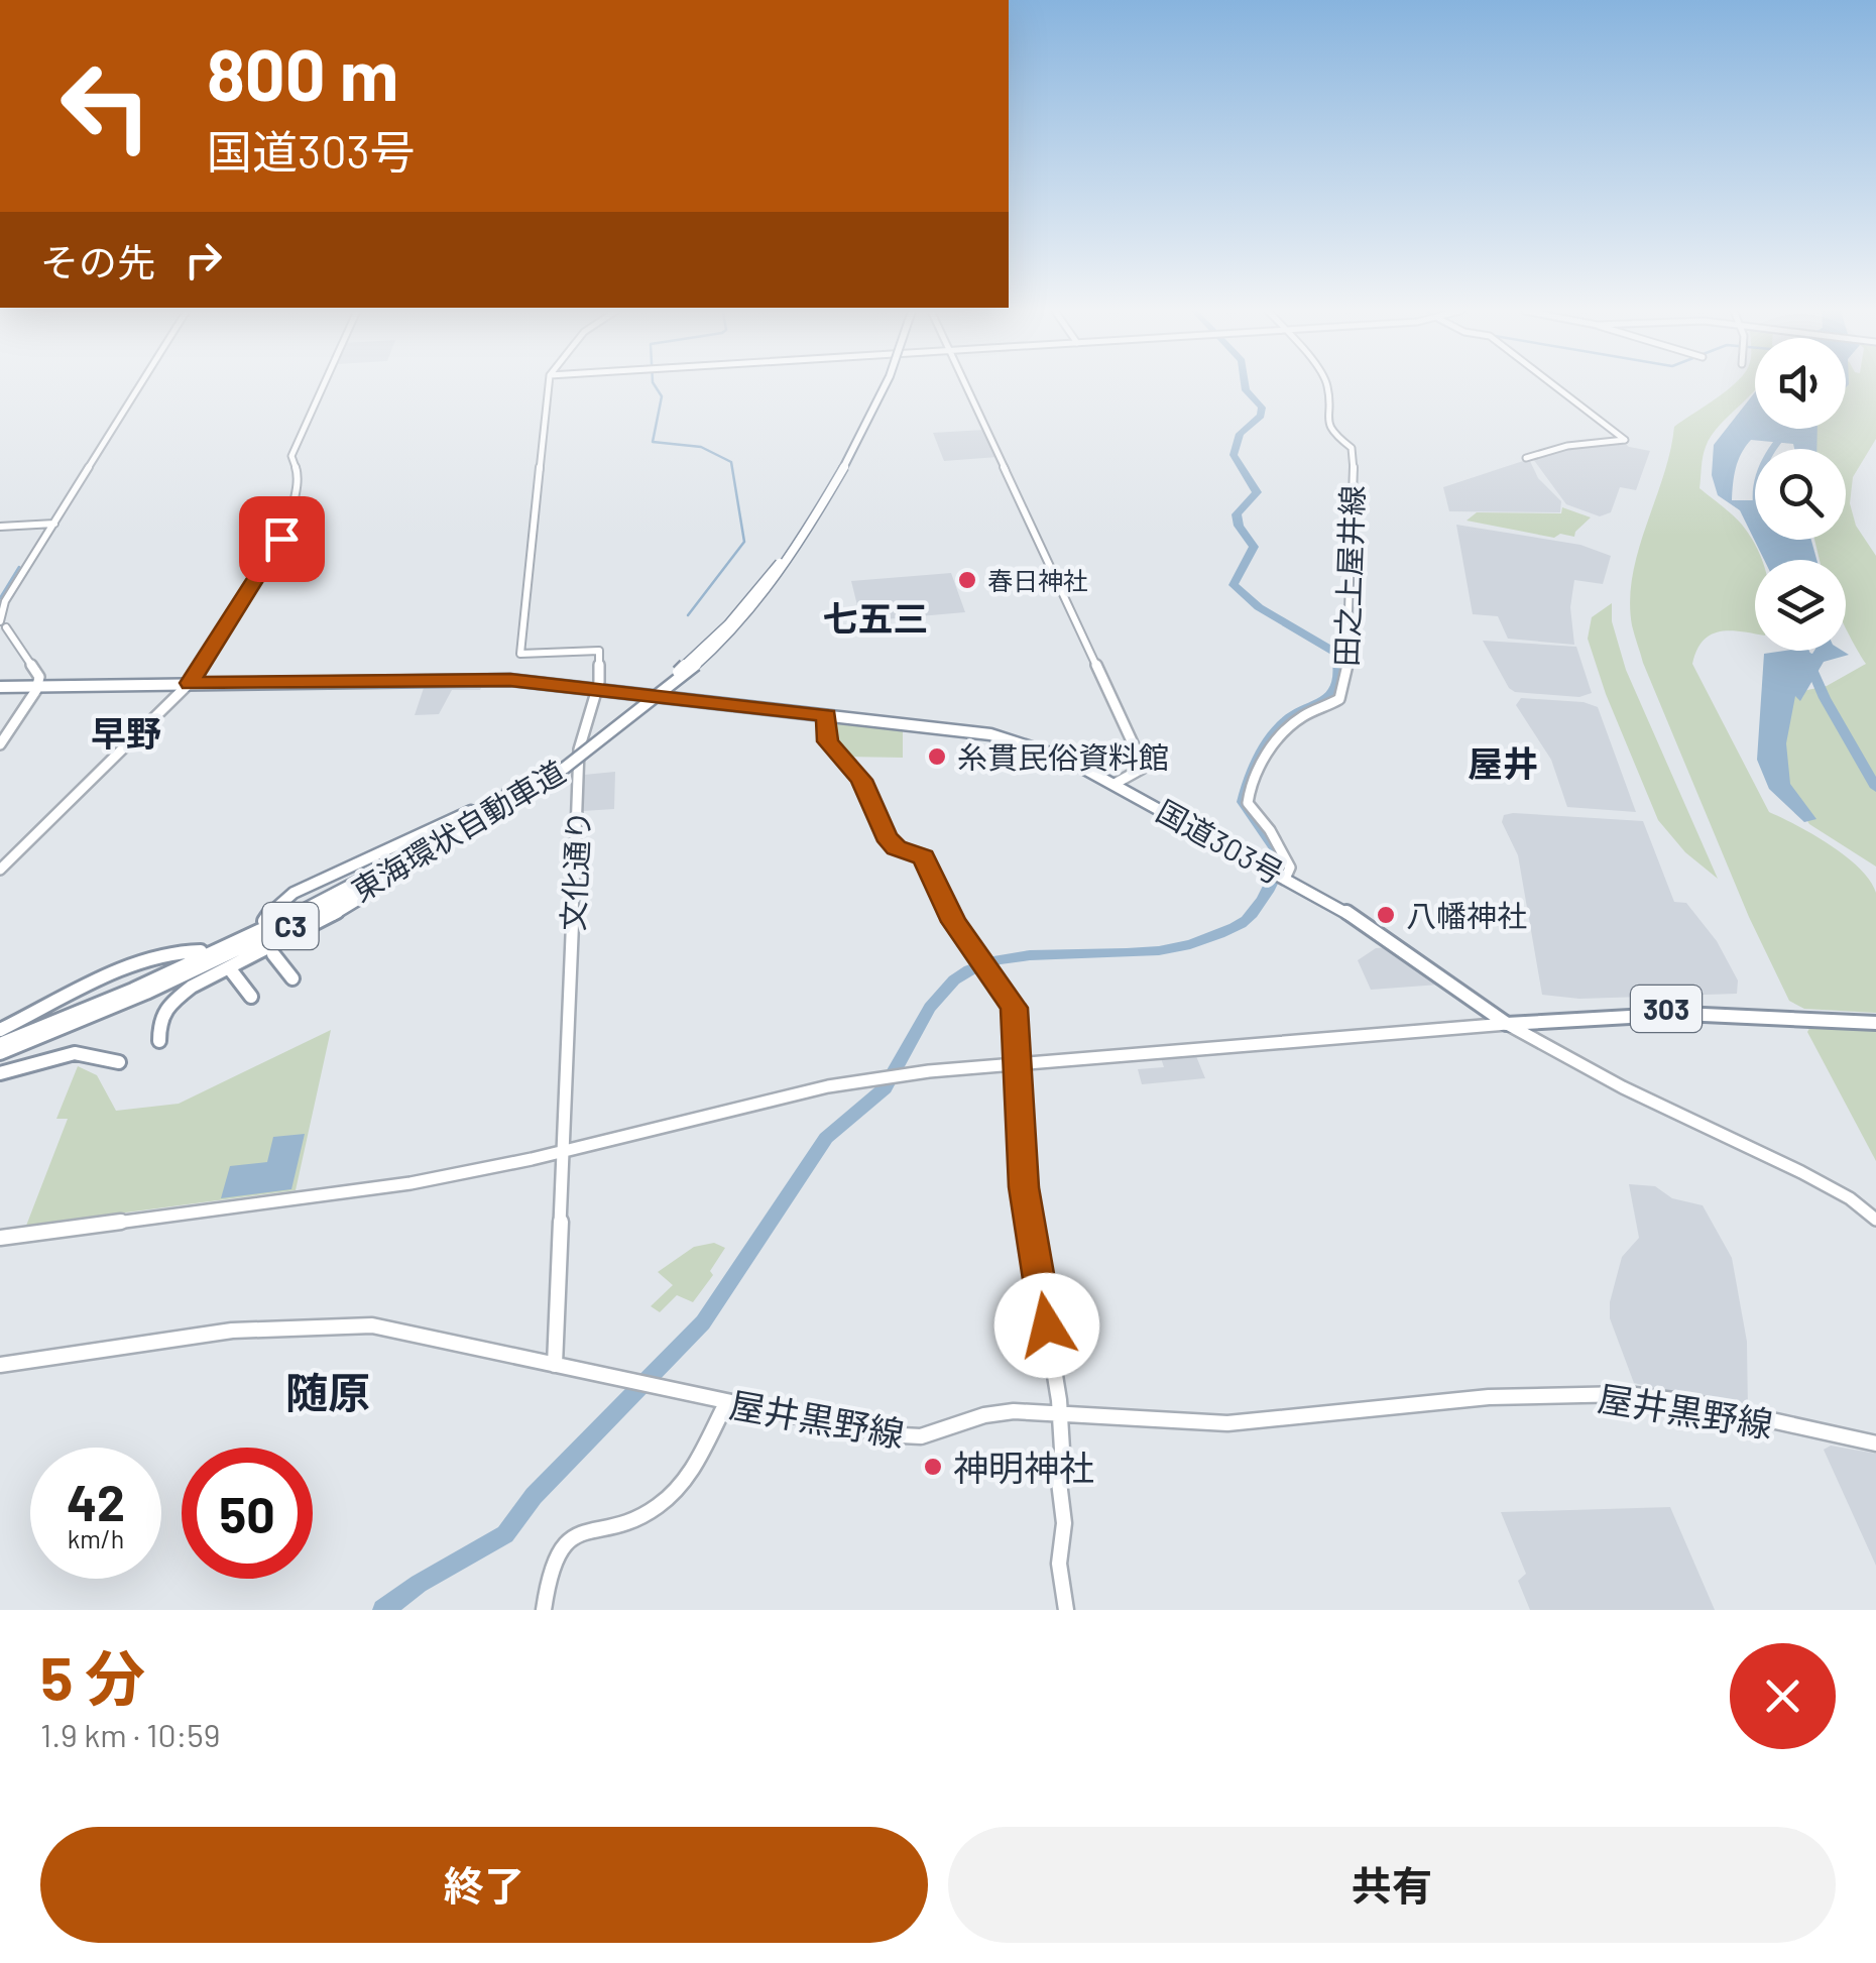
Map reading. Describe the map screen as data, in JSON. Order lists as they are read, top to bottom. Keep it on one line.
{"streets":{"highway":["東海環状自動車道","国道303号","C3","303"],"main road":["屋井黒野線"],"street":["田之上屋井線","文化通り"]},"crossings":[["田之上屋井線","国道303号"],["国道303号","文化通り"],["国道303号","303"],["文化通り","屋井黒野線"]],"districts":["七五三","早野","屋井","随原"],"places":["春日神社","糸貫民俗資料館","八幡神社","神明神社"],"page":{"turn":["800 m","国道303号"],"then":"その先","speed":"42 km/h","limit":"50","heading":["5 分","1.9 km · 10:59"],"buttons":["終了","共有"]}}
